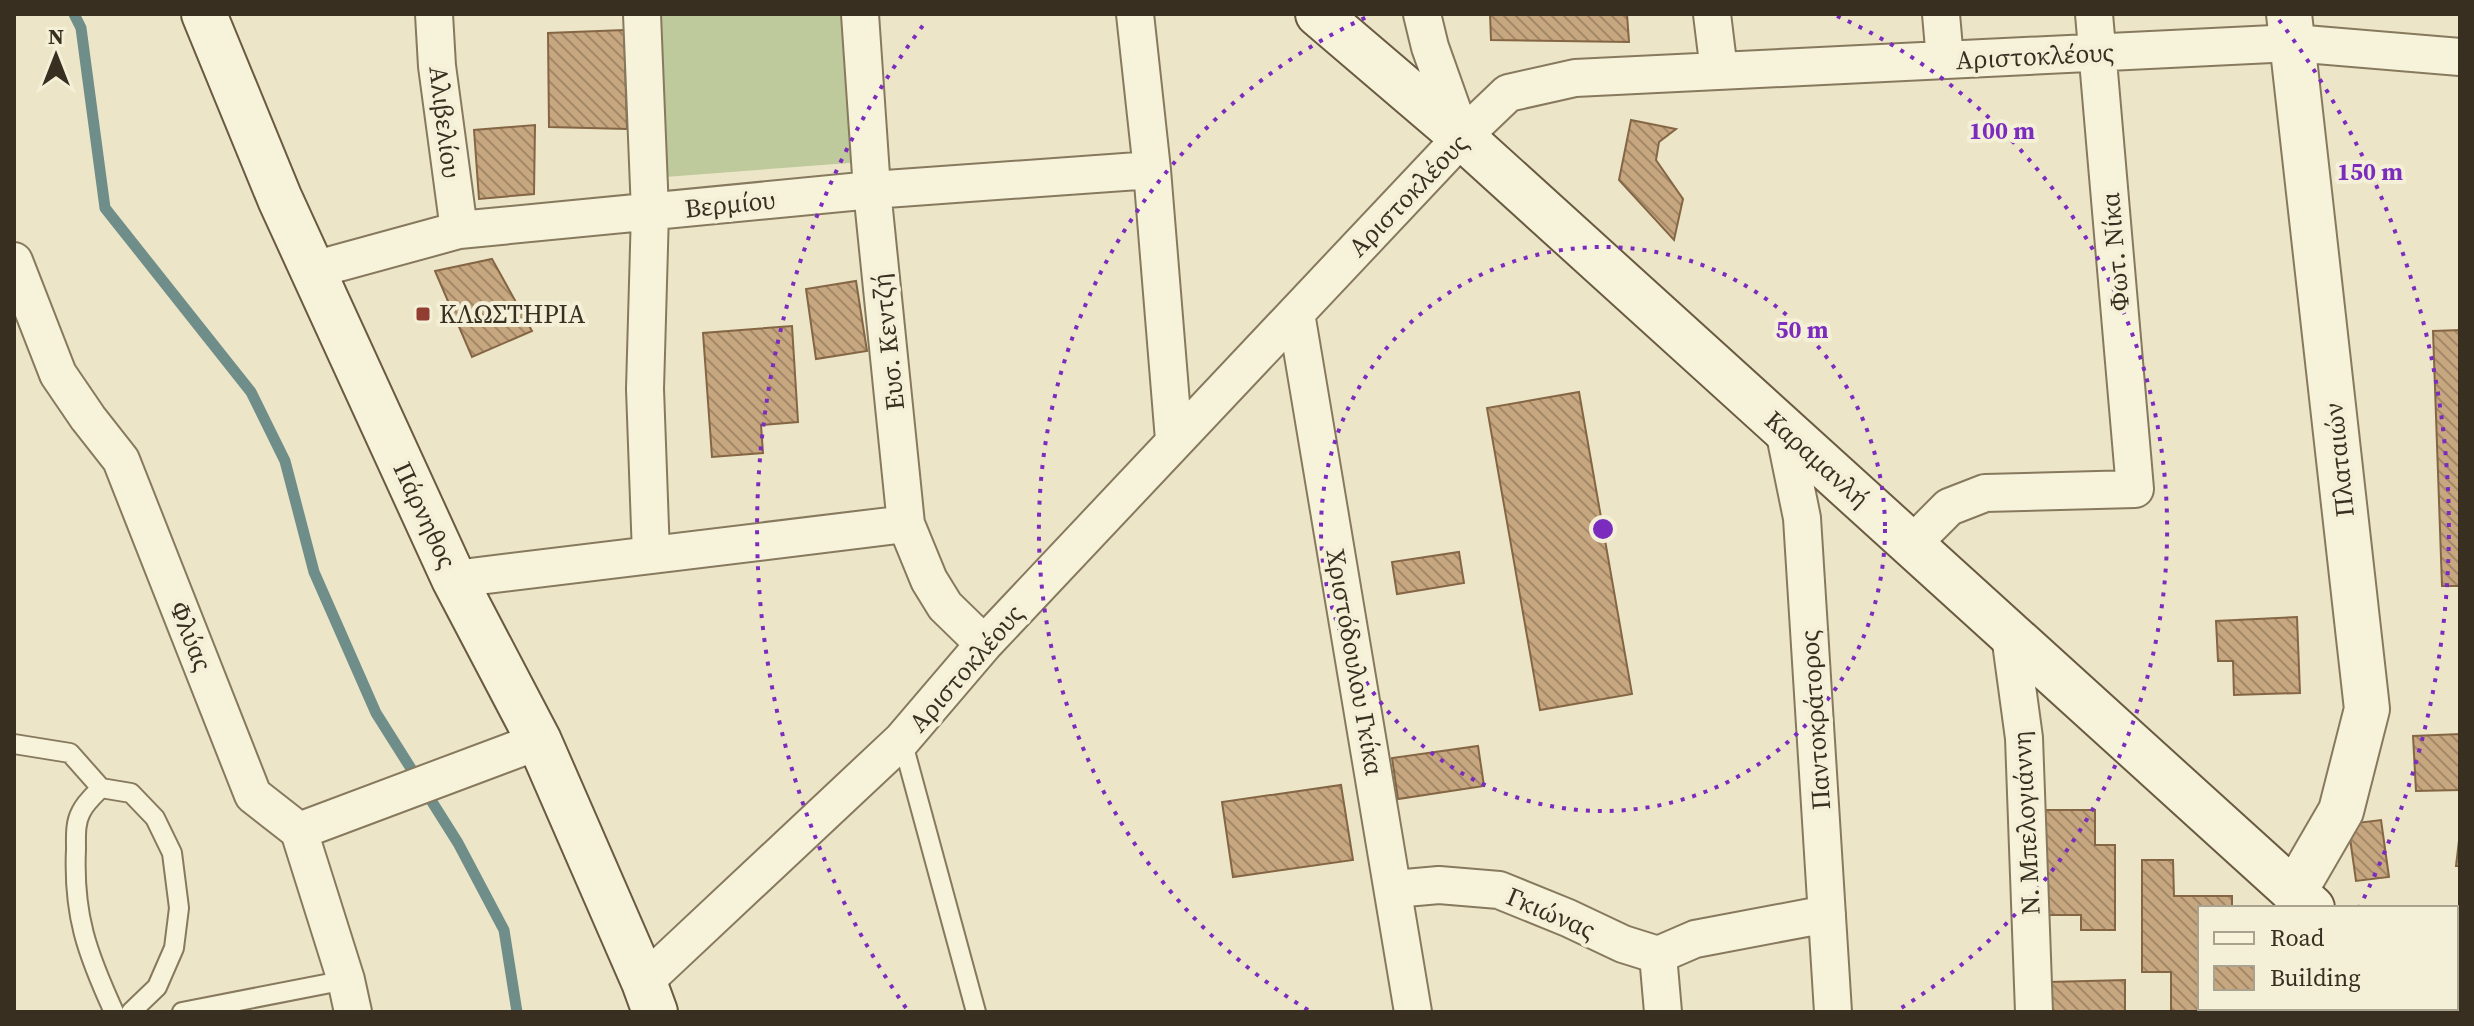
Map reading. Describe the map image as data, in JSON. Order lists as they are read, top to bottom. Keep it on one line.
{"streets":{"main road":["Καραμανλή","Πλαταιών","Πάρνηθος"],"street":["Αριστοκλέους","Αλιβελίου","Βερμίου","Φωτ. Νίκα","Ευσ. Κεντζή","Φλύας","Χριστόδουλου Γκίκα","Παντοκράτορος","Ν. Μπελογιάννη","Γκιώνας"]},"crossings":[["Αριστοκλέους","Φωτ. Νίκα"],["Αριστοκλέους","Ευσ. Κεντζή"],["Αριστοκλέους","Καραμανλή"],["Αριστοκλέους","Πλαταιών"],["Αριστοκλέους","Πάρνηθος"],["Αριστοκλέους","Χριστόδουλου Γκίκα"],["Αλιβελίου","Βερμίου"],["Βερμίου","Ευσ. Κεντζή"],["Βερμίου","Πάρνηθος"],["Φωτ. Νίκα","Καραμανλή"],["Καραμανλή","Πλαταιών"],["Καραμανλή","Παντοκράτορος"],["Καραμανλή","Ν. Μπελογιάννη"],["Χριστόδουλου Γκίκα","Γκιώνας"]],"places":{"transit":["ΚΛΩΣΤΗΡΙΑ"]},"legend":["Road","Building"],"north":"top","rings":["100 m","150 m","50 m"]}
